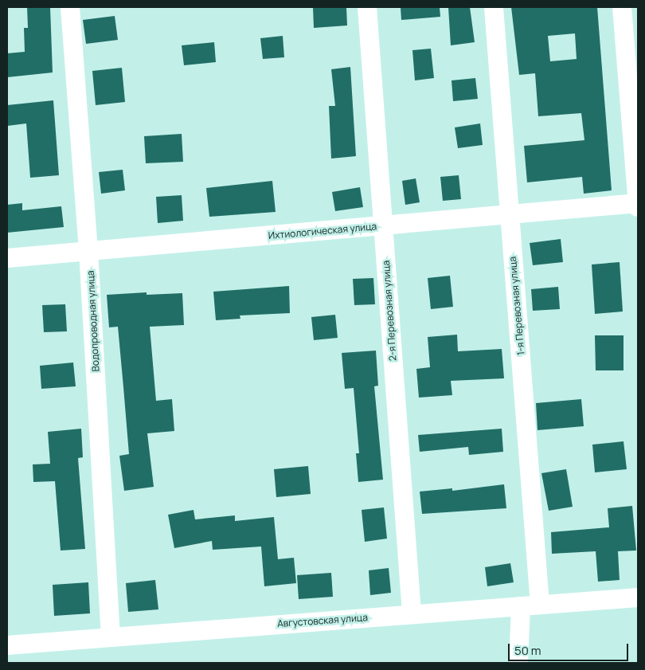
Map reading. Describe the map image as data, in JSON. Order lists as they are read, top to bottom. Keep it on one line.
{"streets":{"street":["Ихтиологическая улица","1-я Перевозная улица","2-я Перевозная улица","Водопроводная улица","Августовская улица"]},"crossings":[["Ихтиологическая улица","1-я Перевозная улица"],["Ихтиологическая улица","2-я Перевозная улица"],["Ихтиологическая улица","Водопроводная улица"],["1-я Перевозная улица","Августовская улица"],["2-я Перевозная улица","Августовская улица"],["Водопроводная улица","Августовская улица"]],"scale_bar":"50 m"}
